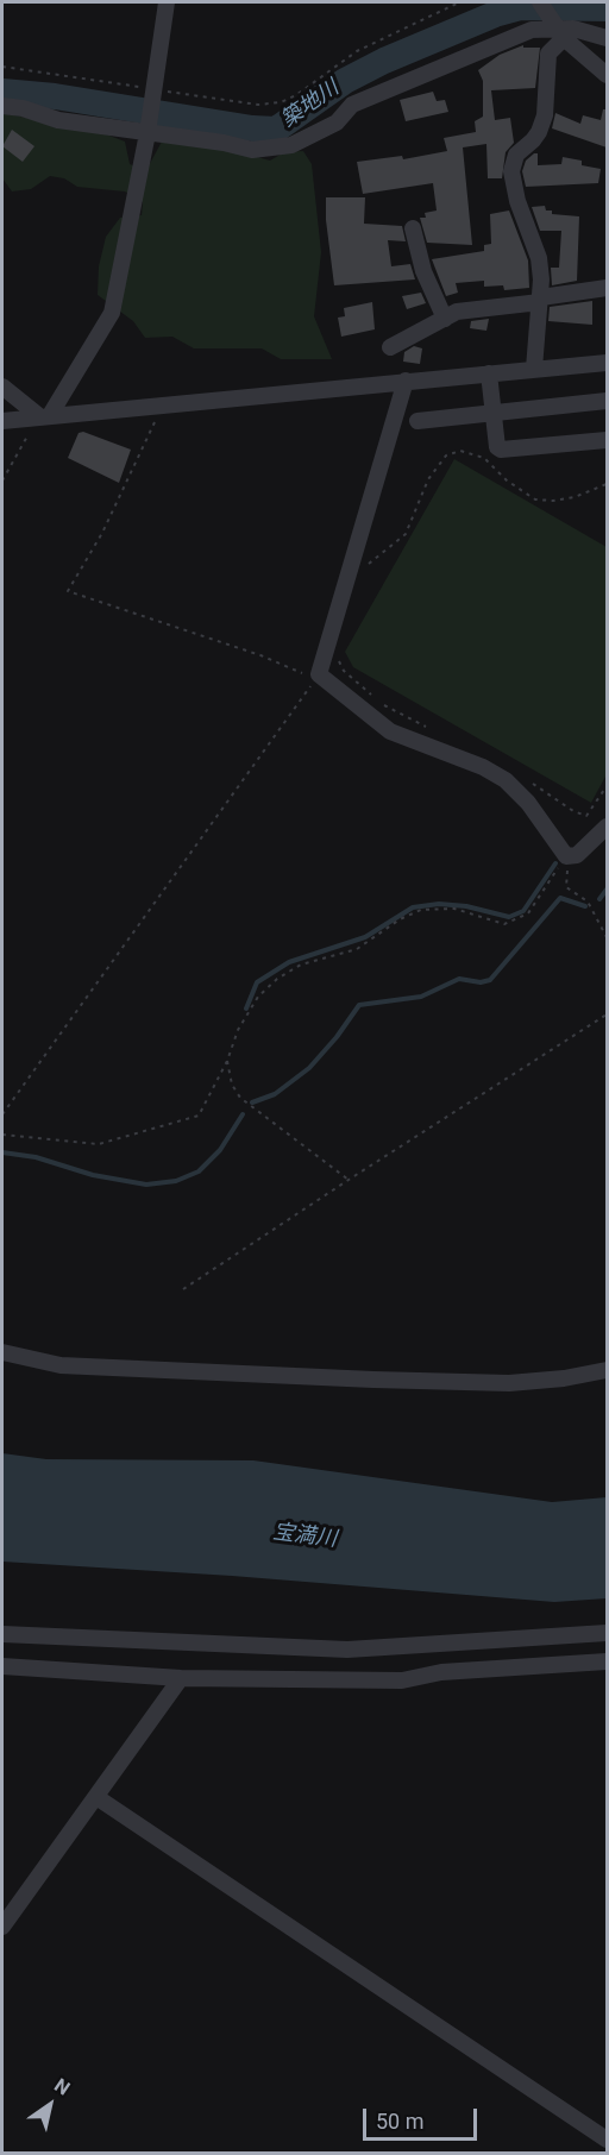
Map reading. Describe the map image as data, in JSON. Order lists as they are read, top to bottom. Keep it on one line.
{"water":["築地川","宝満川"],"scale_bar":"50 m","north":"top right"}
